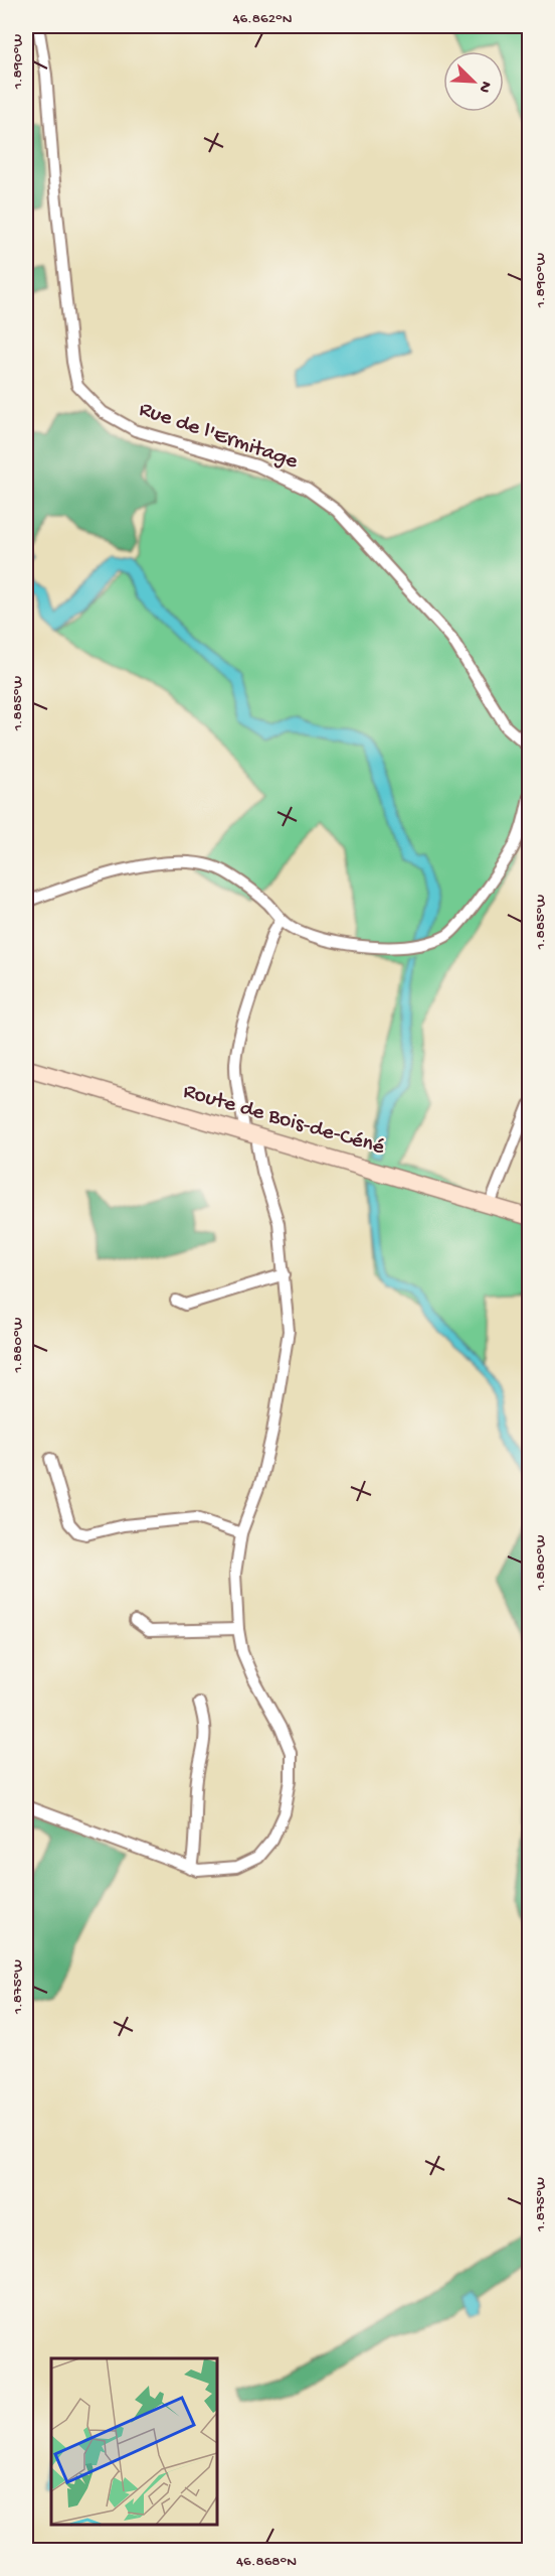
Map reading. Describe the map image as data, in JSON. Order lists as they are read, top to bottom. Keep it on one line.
{"streets":{"street":["Rue de l'Ermitage","Route de Bois-de-Céné"]},"north":"bottom right","coordinates":["46.862°N","1.890°W","1.885°W","1.880°W","1.875°W","46.868°N"]}
